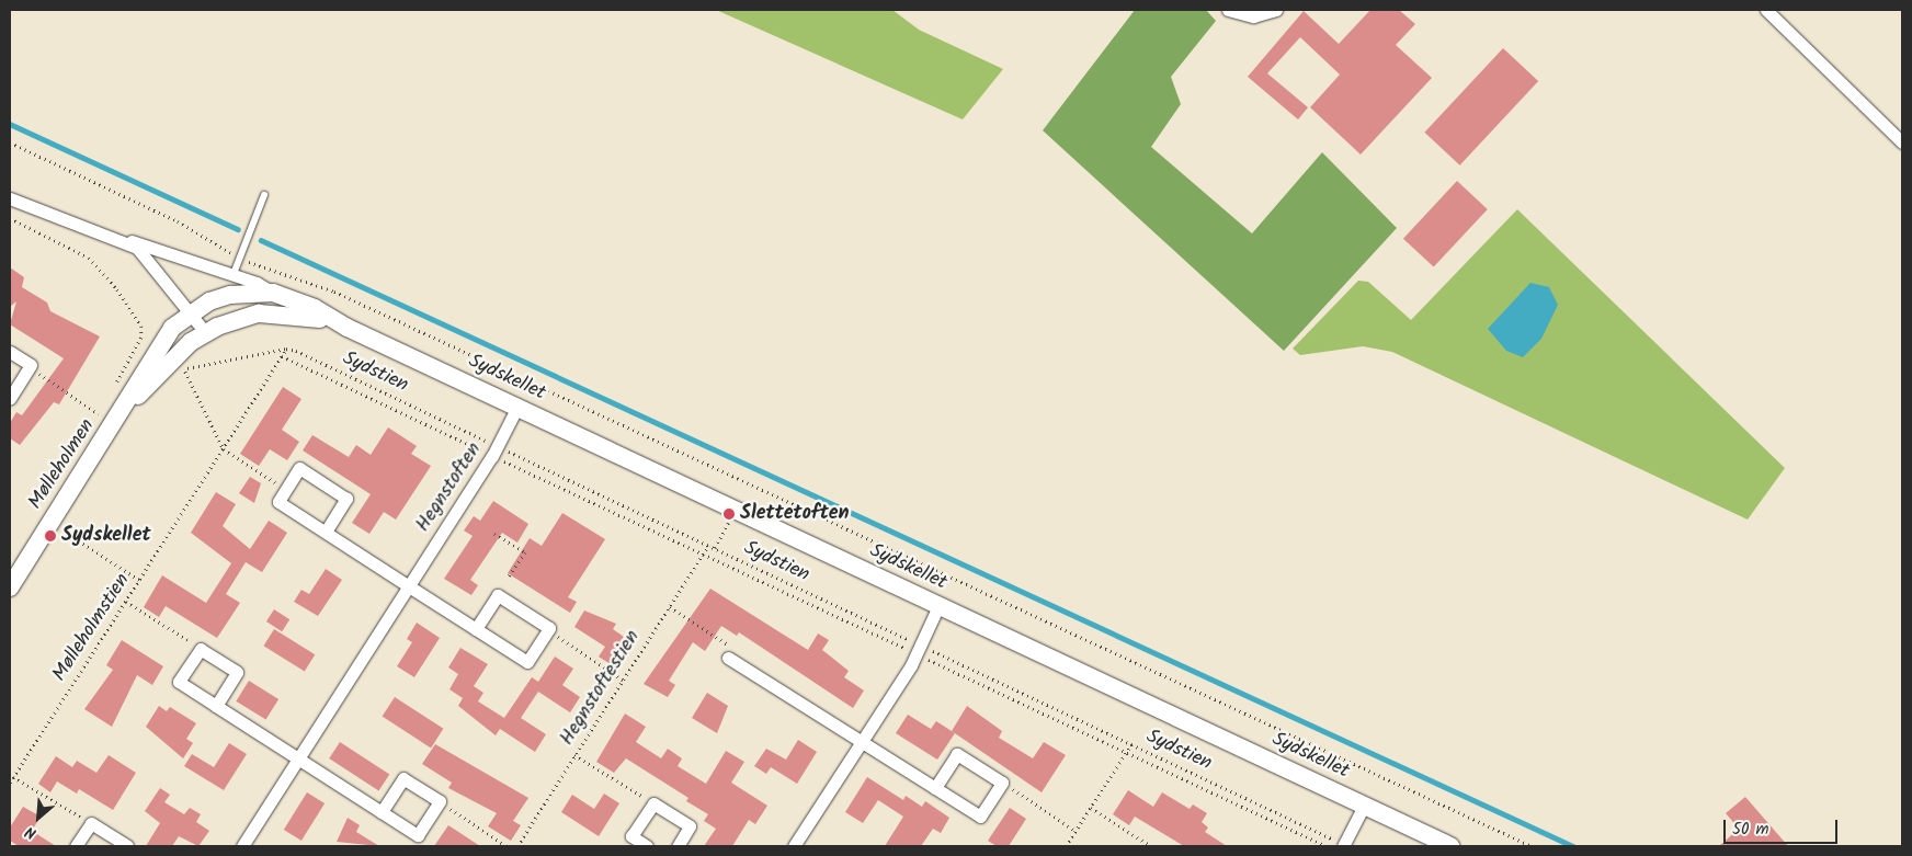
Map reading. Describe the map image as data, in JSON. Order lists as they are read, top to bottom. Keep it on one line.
{"streets":{"street":["Sydskellet","Mølleholmen","Hegnstoften"],"path":["Sydstien","Mølleholmstien","Hegnstoftestien"]},"crossings":[["Sydstien","Hegnstoften"],["Sydstien","Mølleholmstien"],["Sydstien","Hegnstoftestien"],["Sydskellet","Mølleholmen"],["Sydskellet","Hegnstoften"]],"places":["Slettetoften","Sydskellet"],"scale_bar":"50 m","north":"bottom left"}
